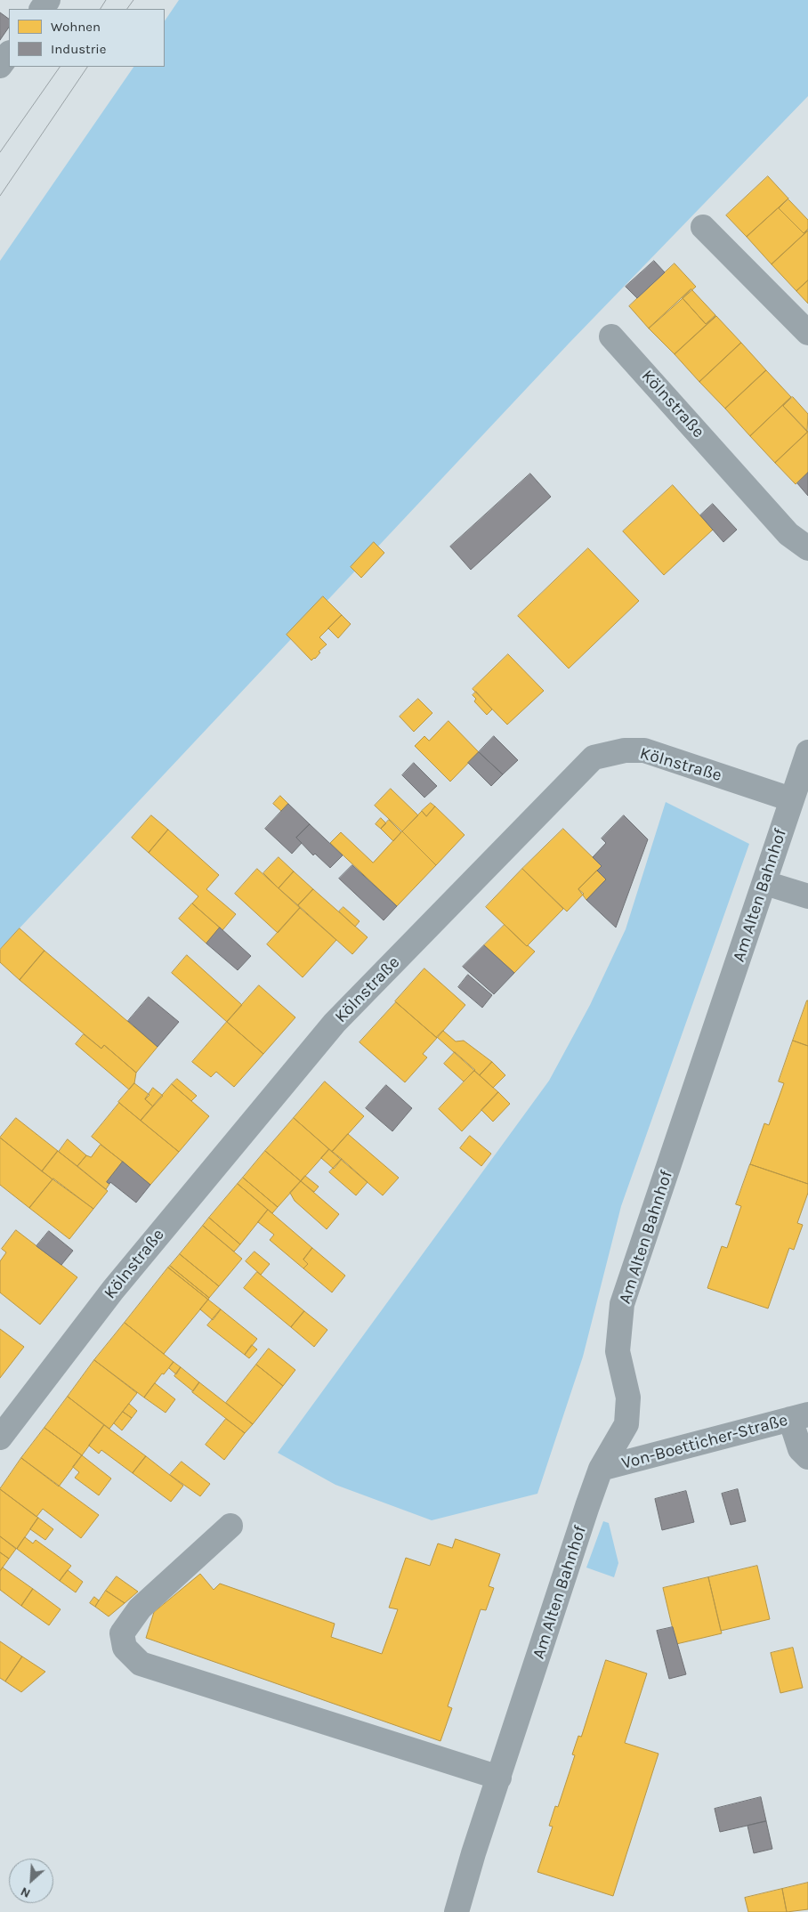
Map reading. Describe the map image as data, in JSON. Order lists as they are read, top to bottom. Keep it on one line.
{"streets":{"street":["Kölnstraße","Am Alten Bahnhof","Von-Boetticher-Straße"]},"crossings":[["Kölnstraße","Am Alten Bahnhof"],["Am Alten Bahnhof","Von-Boetticher-Straße"]],"legend":["Wohnen","Industrie"],"north":"bottom left"}
